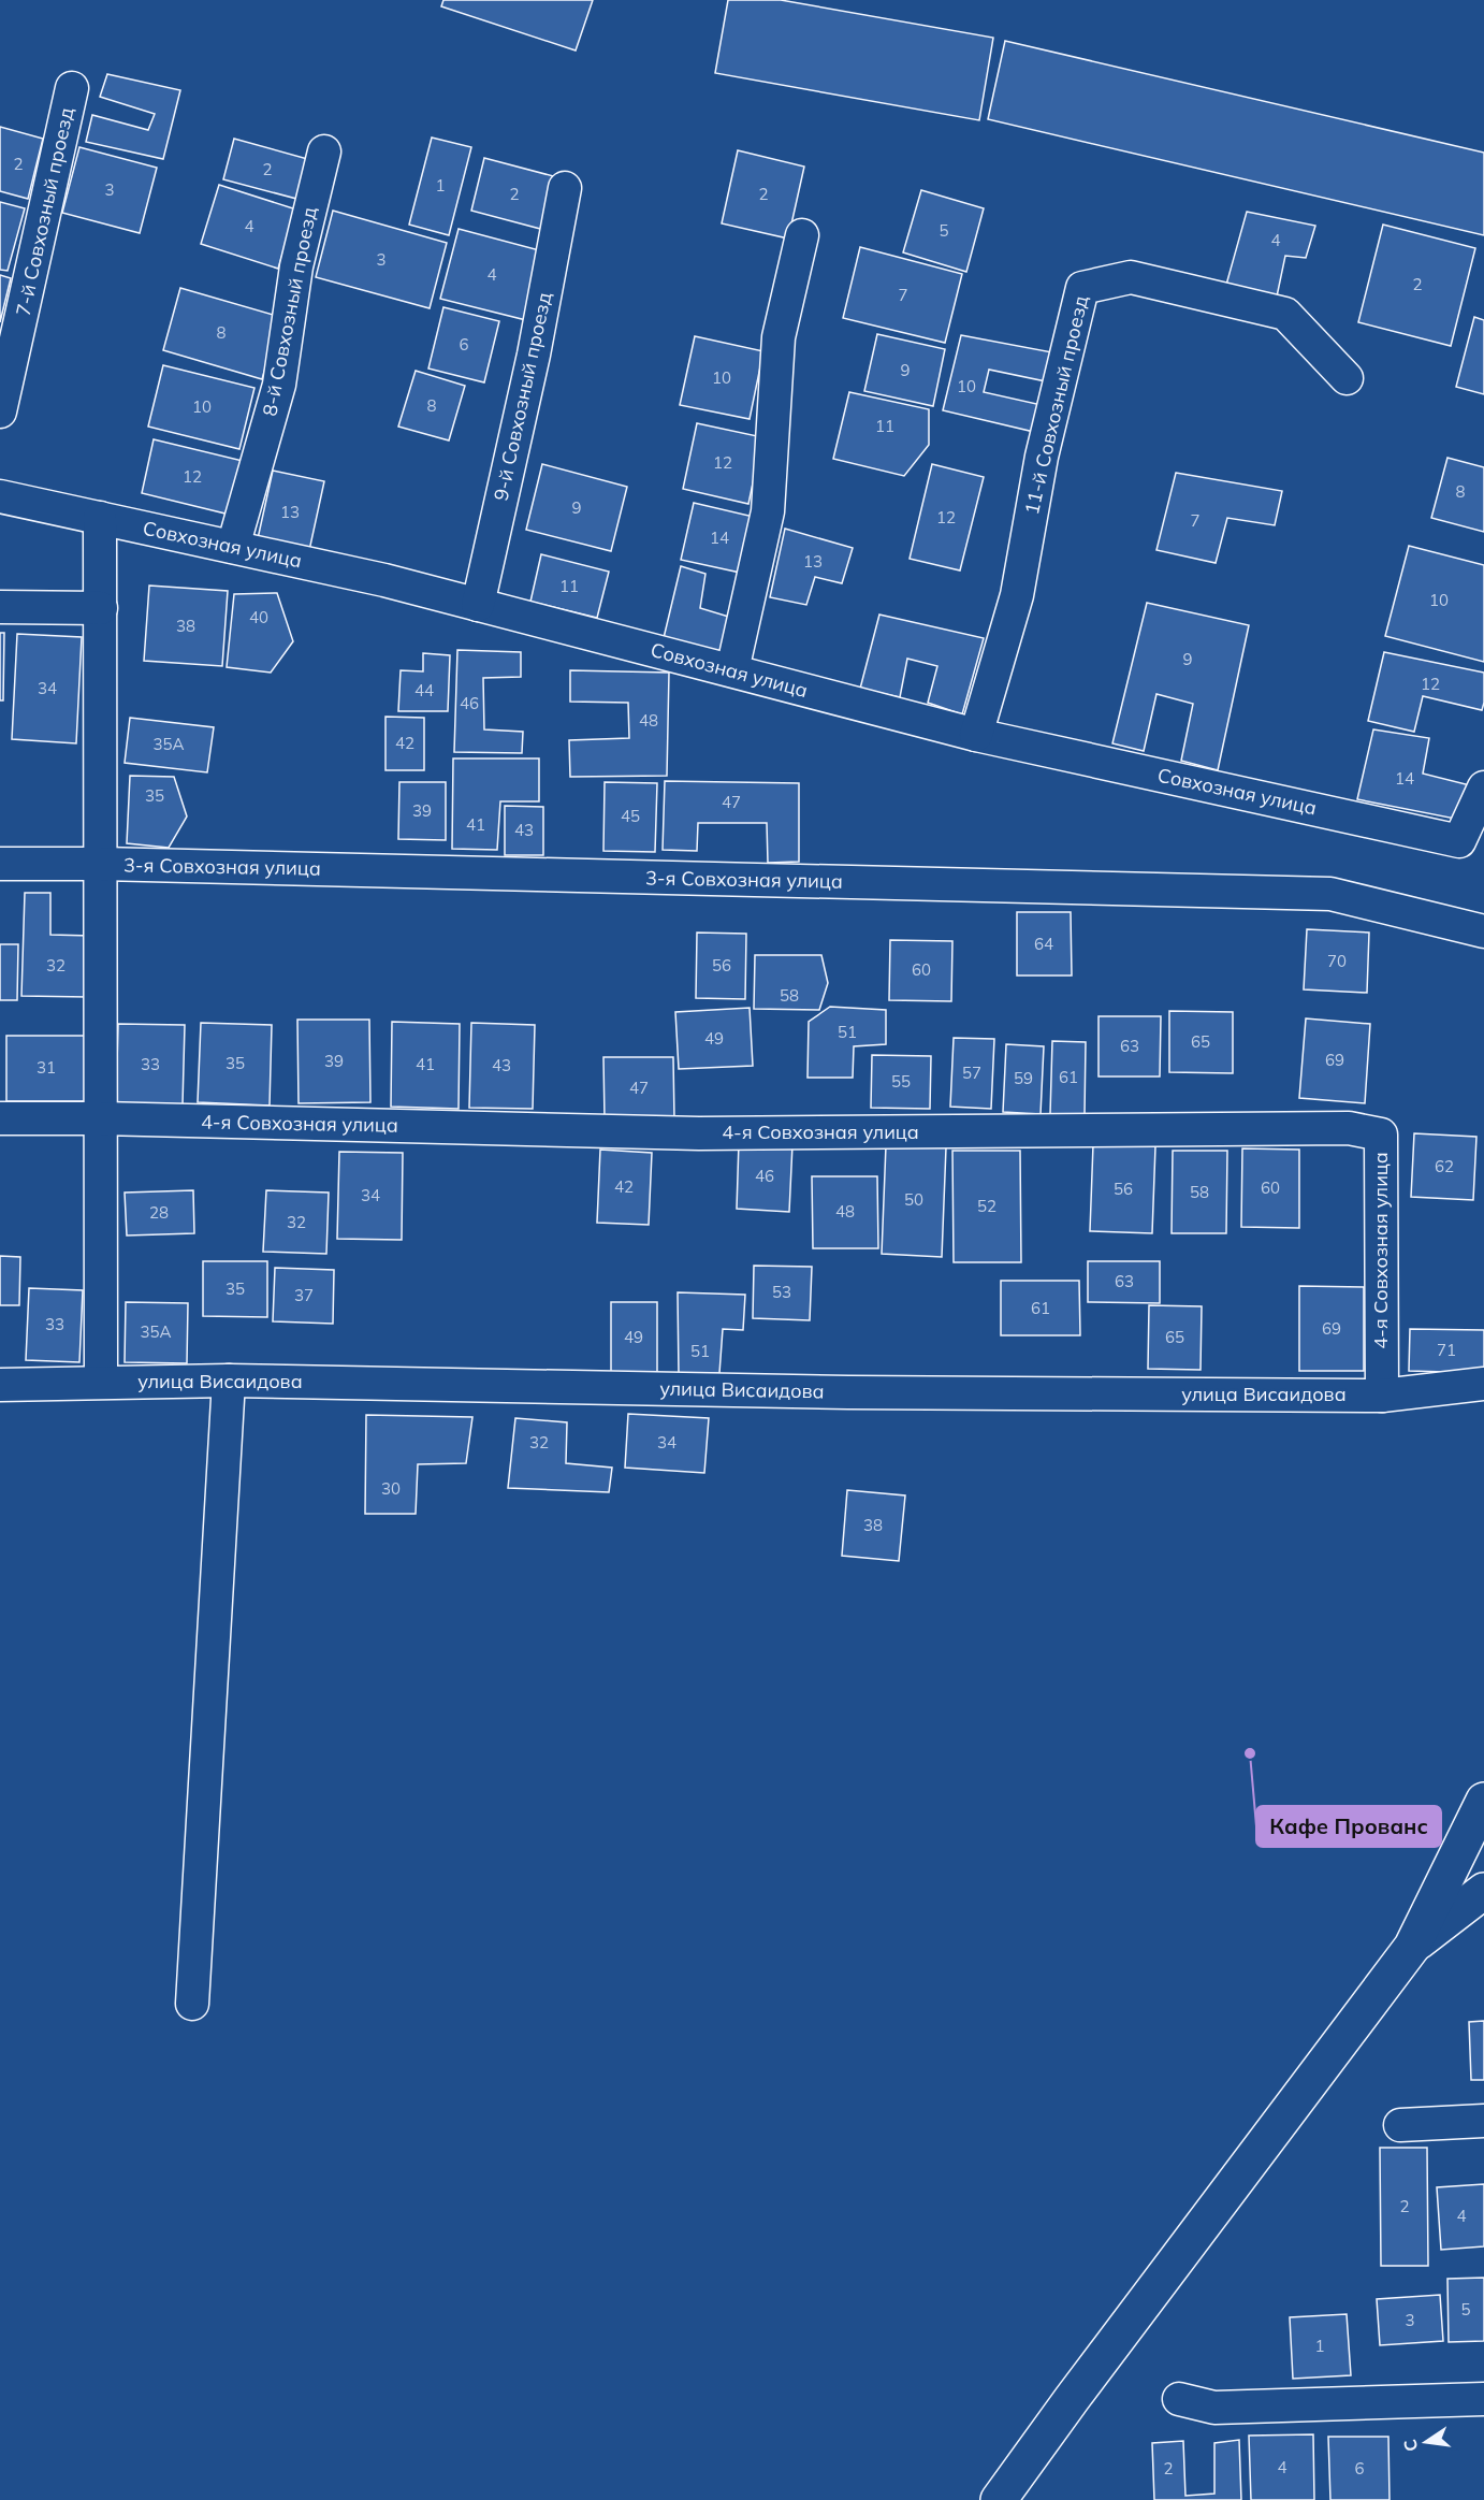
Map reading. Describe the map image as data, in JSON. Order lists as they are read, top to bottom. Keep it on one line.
{"streets":{"street":["7-й Совхозный проезд","8-й Совхозный проезд","9-й Совхозный проезд","11-й Совхозный проезд","Совхозная улица","3-я Совхозная улица","4-я Совхозная улица","улица Висаидова"]},"crossings":[["8-й Совхозный проезд","Совхозная улица"],["9-й Совхозный проезд","Совхозная улица"],["11-й Совхозный проезд","Совхозная улица"],["4-я Совхозная улица","улица Висаидова"]],"places":["Кафе Прованс"],"house_numbers":["2","2","1","3","2","2","4","5","4","3","4","2","7","8","6","9","10","10","8","10","11","12","12","8","9","13","12","7","14","13","11","10","40","38","9","12","34","44","46","48","42","35А","14","35","47","39","45","41","43","64","70","32","56","60","58","51","49","65","63","69","39","35","33","41","43","31","57","61","59","55","47","62","46","42","60","56","58","34","50","52","48","28","32","63","35","53","37","61","33","69","35А","49","65","71","51","32","34","30","38","2","4","5","3","1","4","2","6"],"north":"left"}
